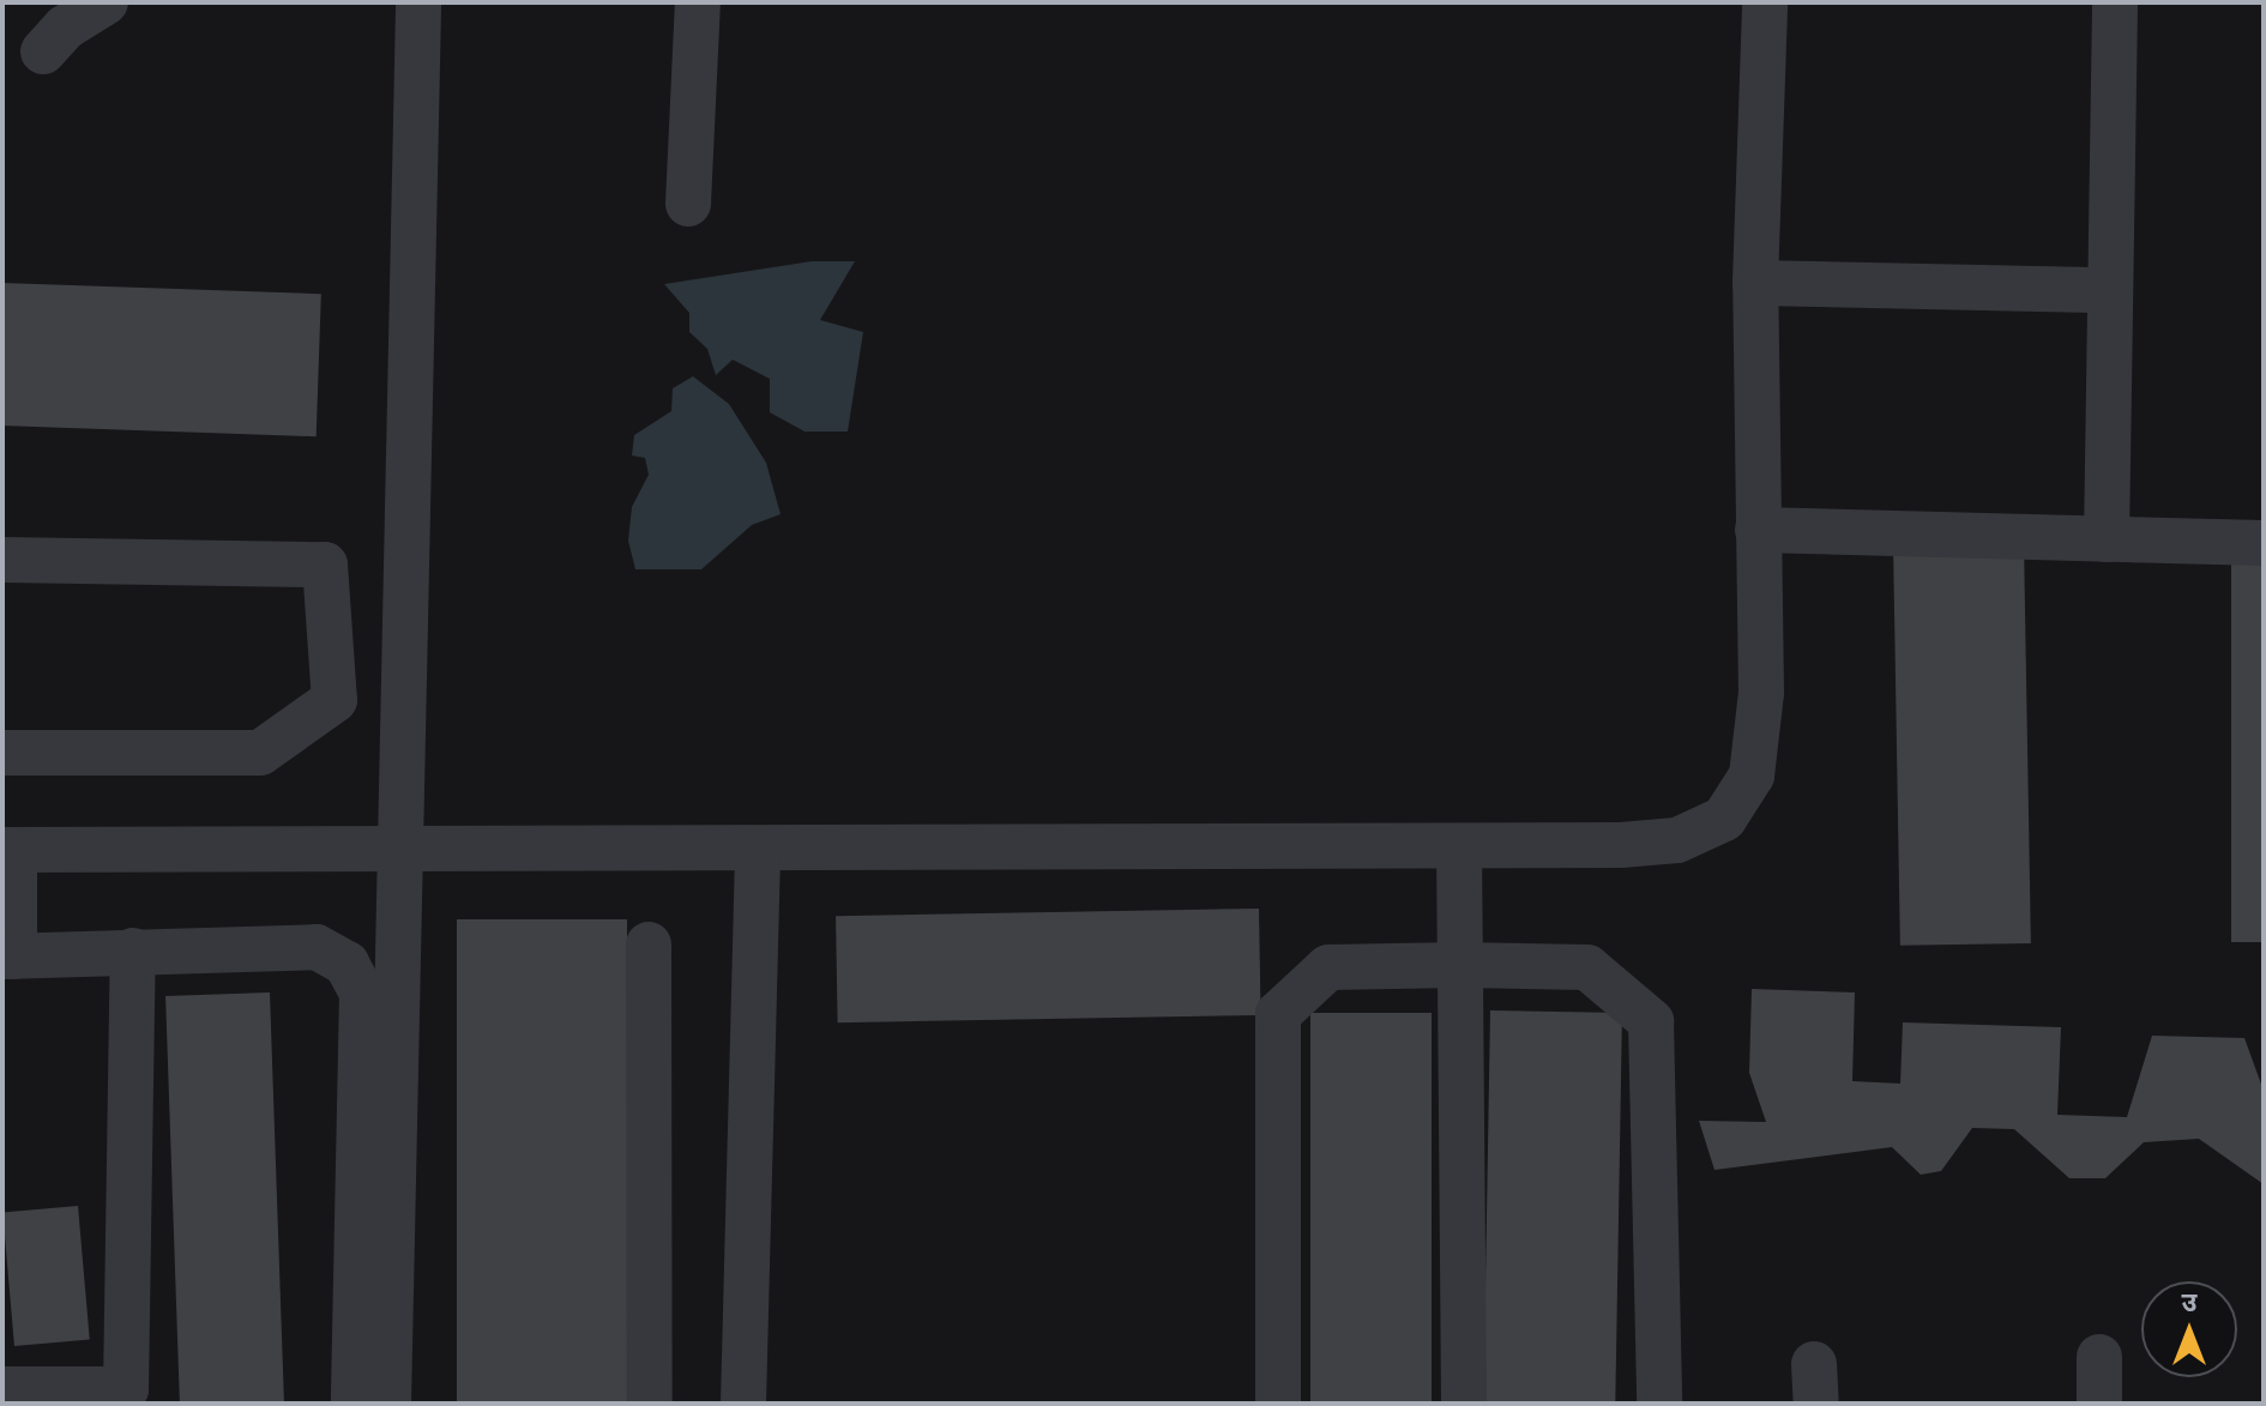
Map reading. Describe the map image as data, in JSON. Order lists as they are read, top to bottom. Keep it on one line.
{"north":"top"}
